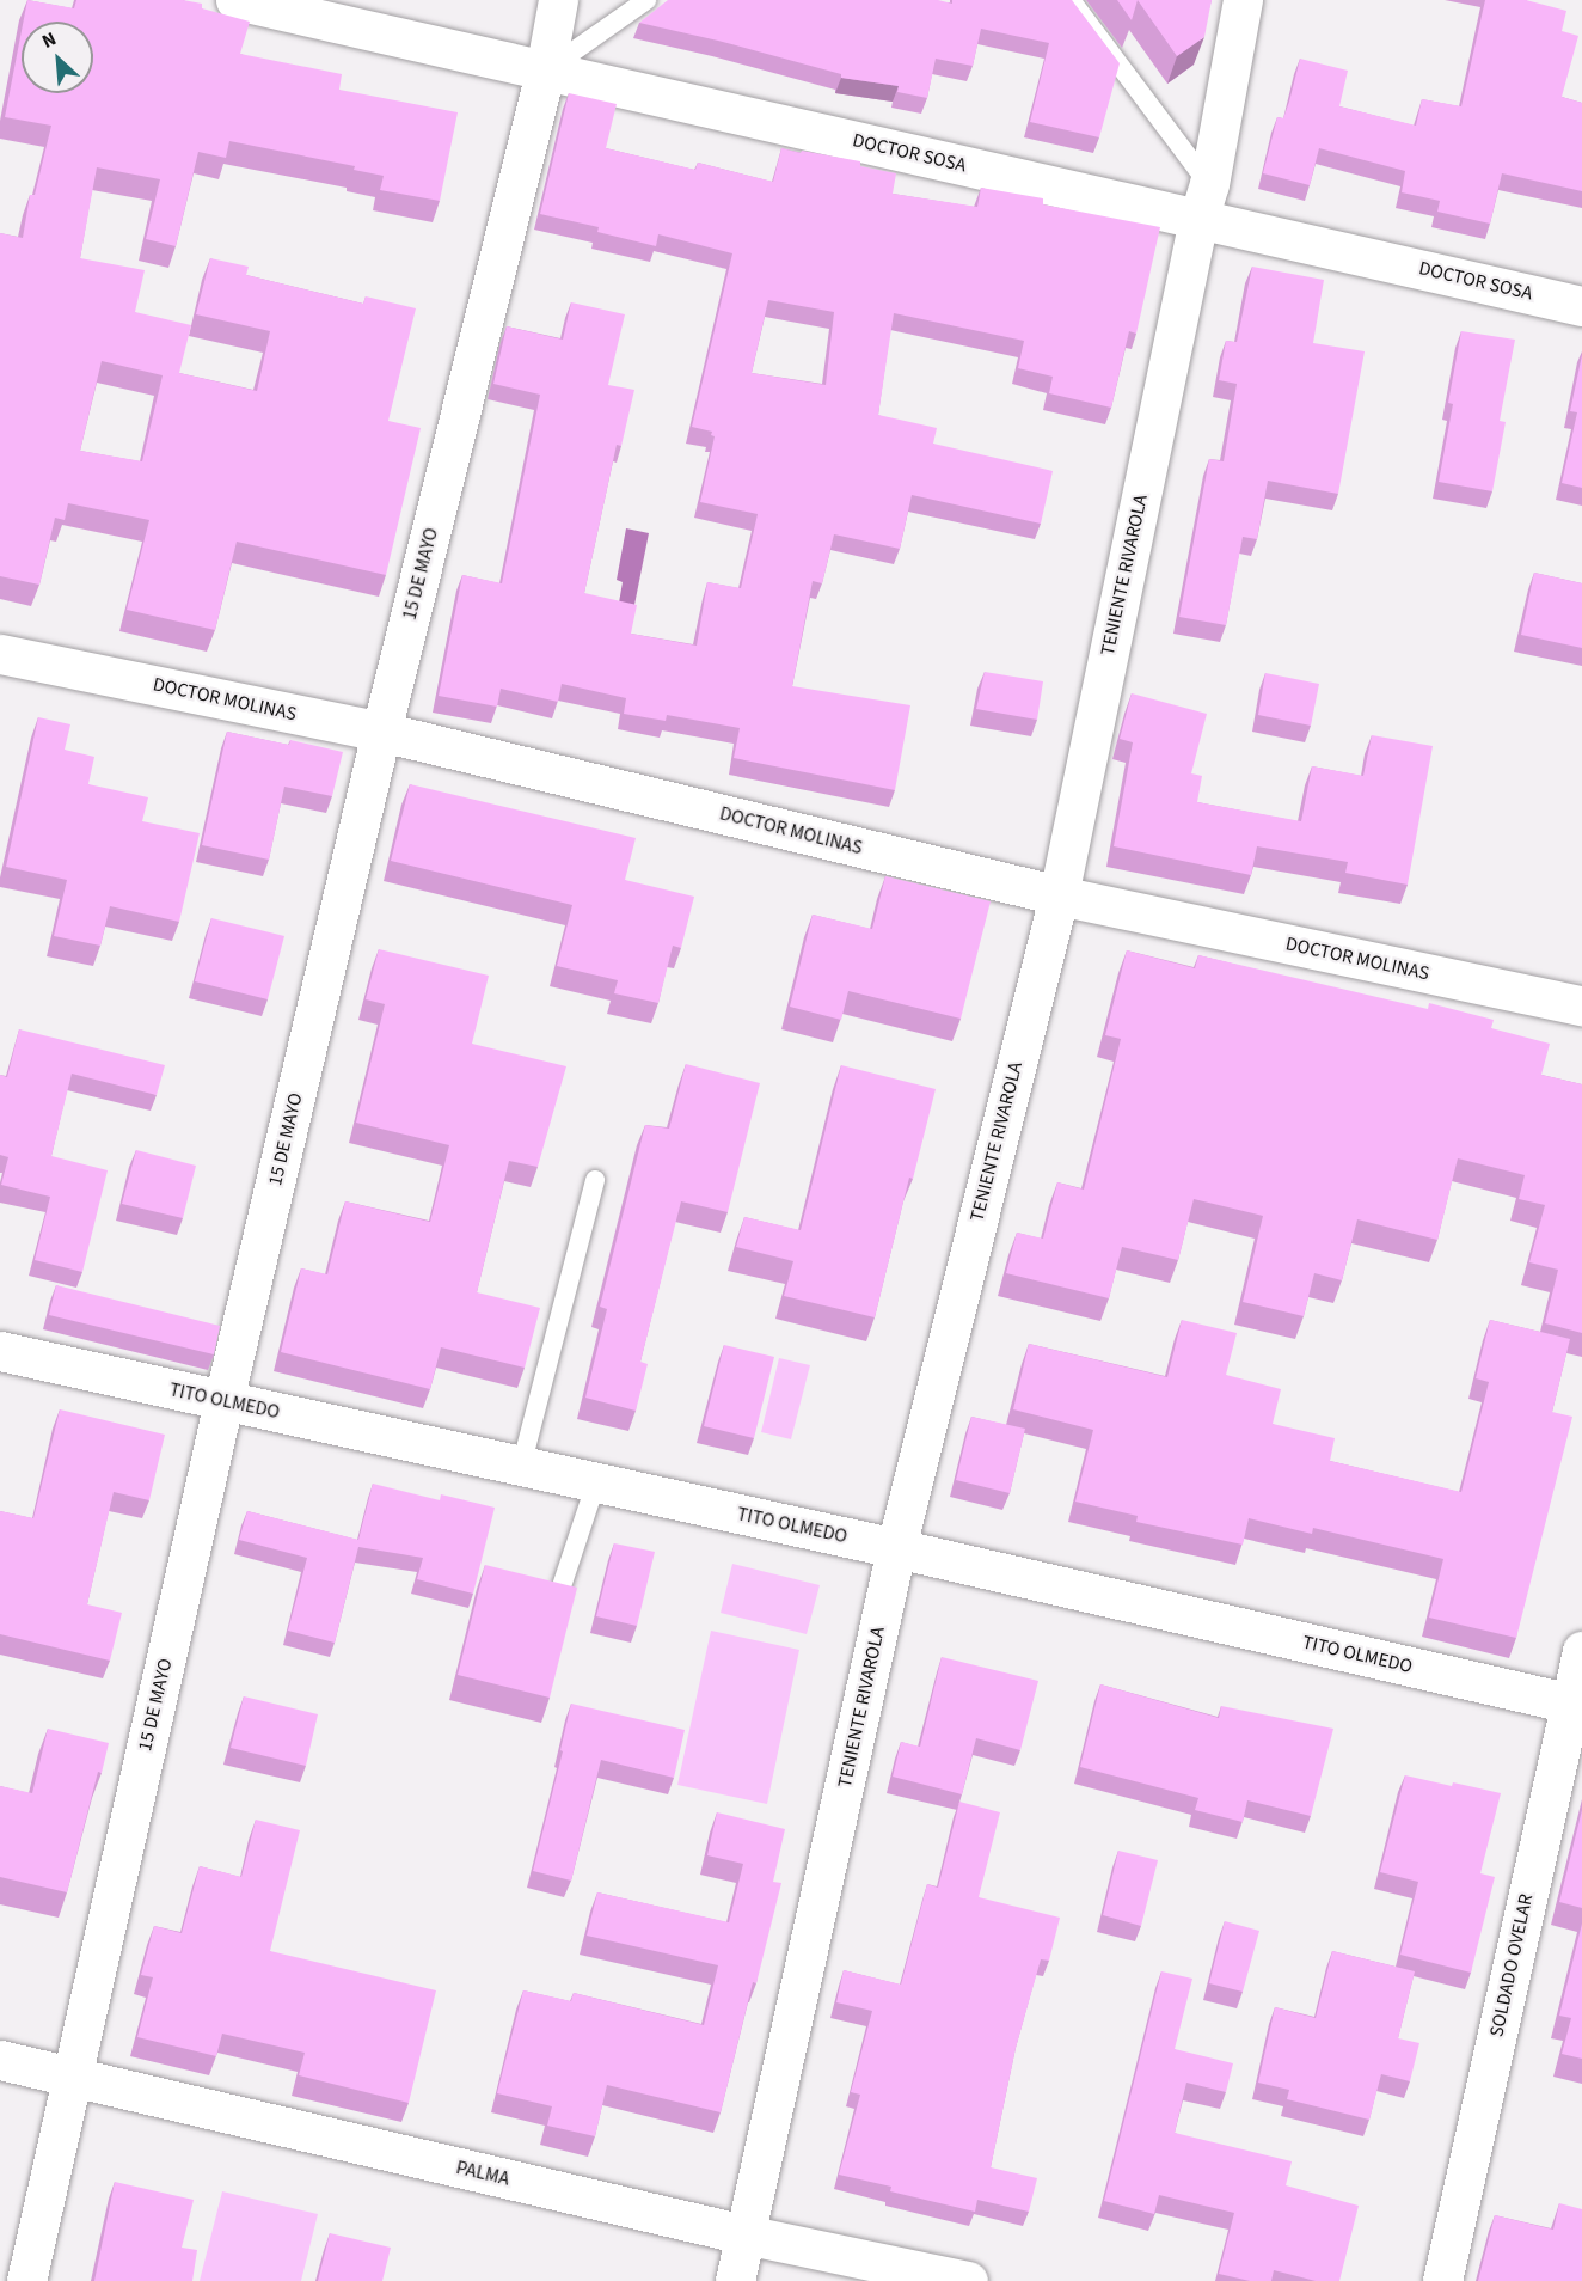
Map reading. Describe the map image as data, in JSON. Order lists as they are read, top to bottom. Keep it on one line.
{"streets":{"street":["DOCTOR SOSA","15 DE MAYO","TENIENTE RIVAROLA","DOCTOR MOLINAS","TITO OLMEDO","SOLDADO OVELAR","PALMA"]},"crossings":[["DOCTOR SOSA","15 DE MAYO"],["DOCTOR SOSA","TENIENTE RIVAROLA"],["15 DE MAYO","DOCTOR MOLINAS"],["15 DE MAYO","TITO OLMEDO"],["15 DE MAYO","PALMA"],["TENIENTE RIVAROLA","DOCTOR MOLINAS"],["TENIENTE RIVAROLA","TITO OLMEDO"],["TENIENTE RIVAROLA","PALMA"],["TITO OLMEDO","SOLDADO OVELAR"]],"north":"top left"}
